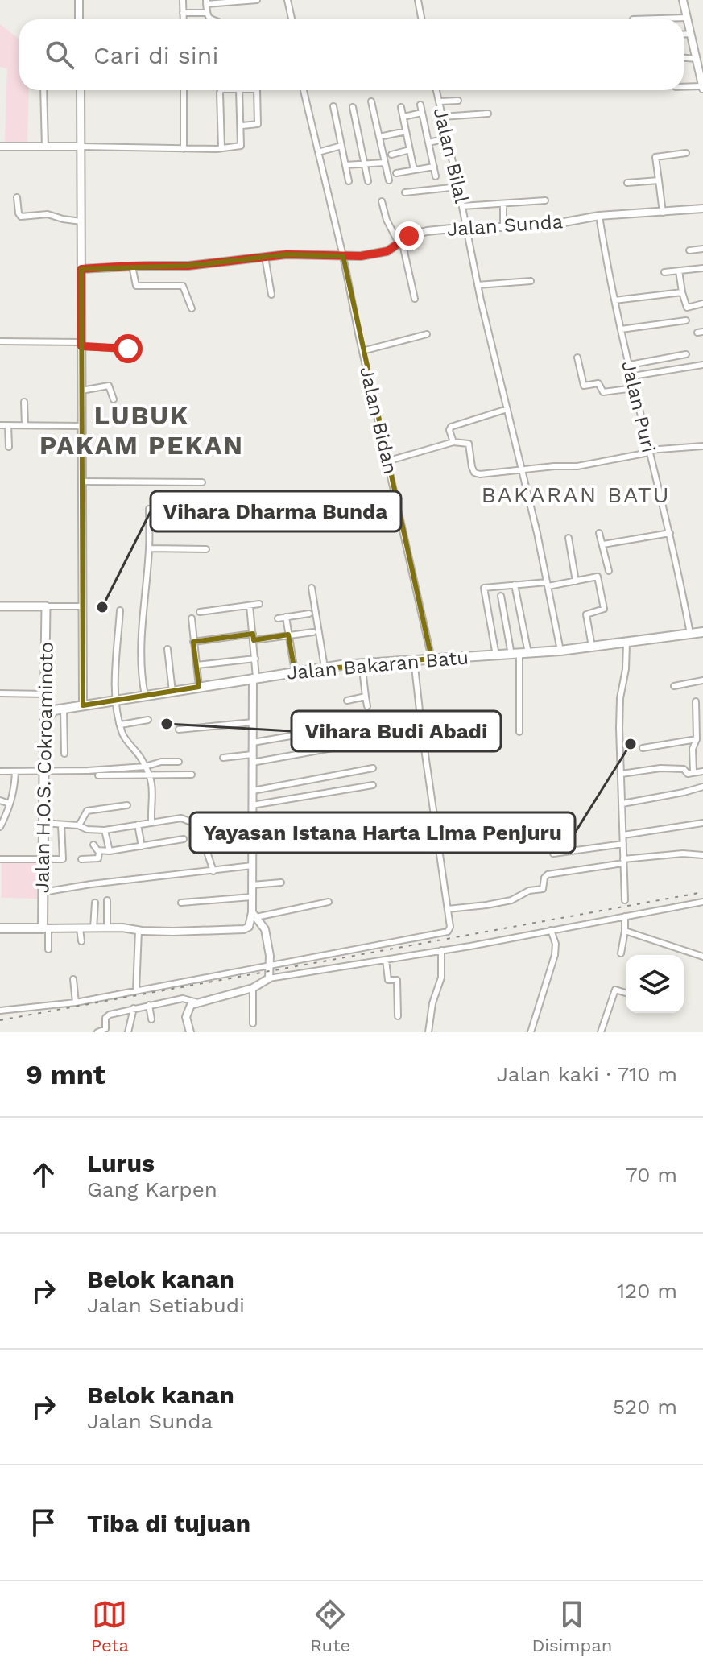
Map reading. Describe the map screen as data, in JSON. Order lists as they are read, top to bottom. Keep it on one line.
{"streets":{"highway":["Jalan Bakaran Batu","Jalan H.O.S. Cokroaminoto"],"street":["Jalan Bilal","Jalan Sunda","Jalan Puri","Jalan Bidan"]},"crossings":[["Jalan Bilal","Jalan Sunda"],["Jalan Bilal","Jalan Bakaran Batu"],["Jalan Sunda","Jalan Puri"],["Jalan Sunda","Jalan Bidan"],["Jalan Puri","Jalan Bakaran Batu"],["Jalan Bidan","Jalan Bakaran Batu"]],"districts":["LUBUK PAKAM PEKAN","BAKARAN BATU"],"places":["Vihara Dharma Bunda","Vihara Budi Abadi","Yayasan Istana Harta Lima Penjuru"],"page":{"search":"Cari di sini","heading":["9 mnt","Jalan kaki · 710 m"],"list":[["Lurus","Gang Karpen","70 m"],["Belok kanan","Jalan Setiabudi","120 m"],["Belok kanan","Jalan Sunda","520 m"],"Tiba di tujuan"],"nav":["Peta","Rute","Disimpan"]}}
